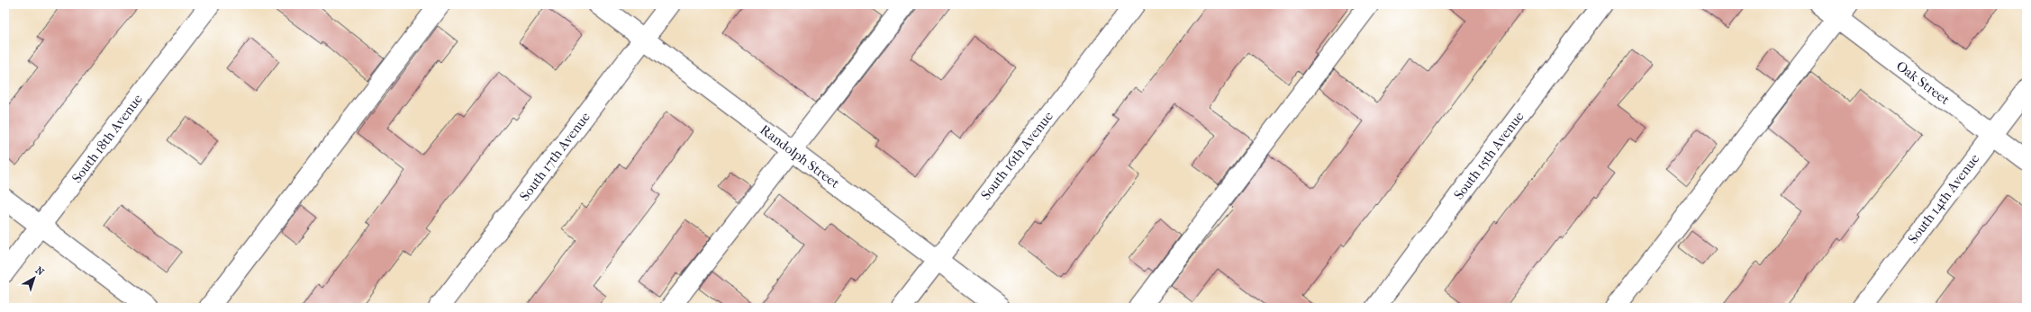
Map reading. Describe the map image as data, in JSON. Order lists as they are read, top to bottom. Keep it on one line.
{"streets":{"street":["Oak Street","South 18th Avenue","South 16th Avenue","South 15th Avenue","South 17th Avenue","Randolph Street","South 14th Avenue"]},"crossings":[["Oak Street","South 14th Avenue"],["South 16th Avenue","Randolph Street"],["South 17th Avenue","Randolph Street"]],"north":"top right"}
